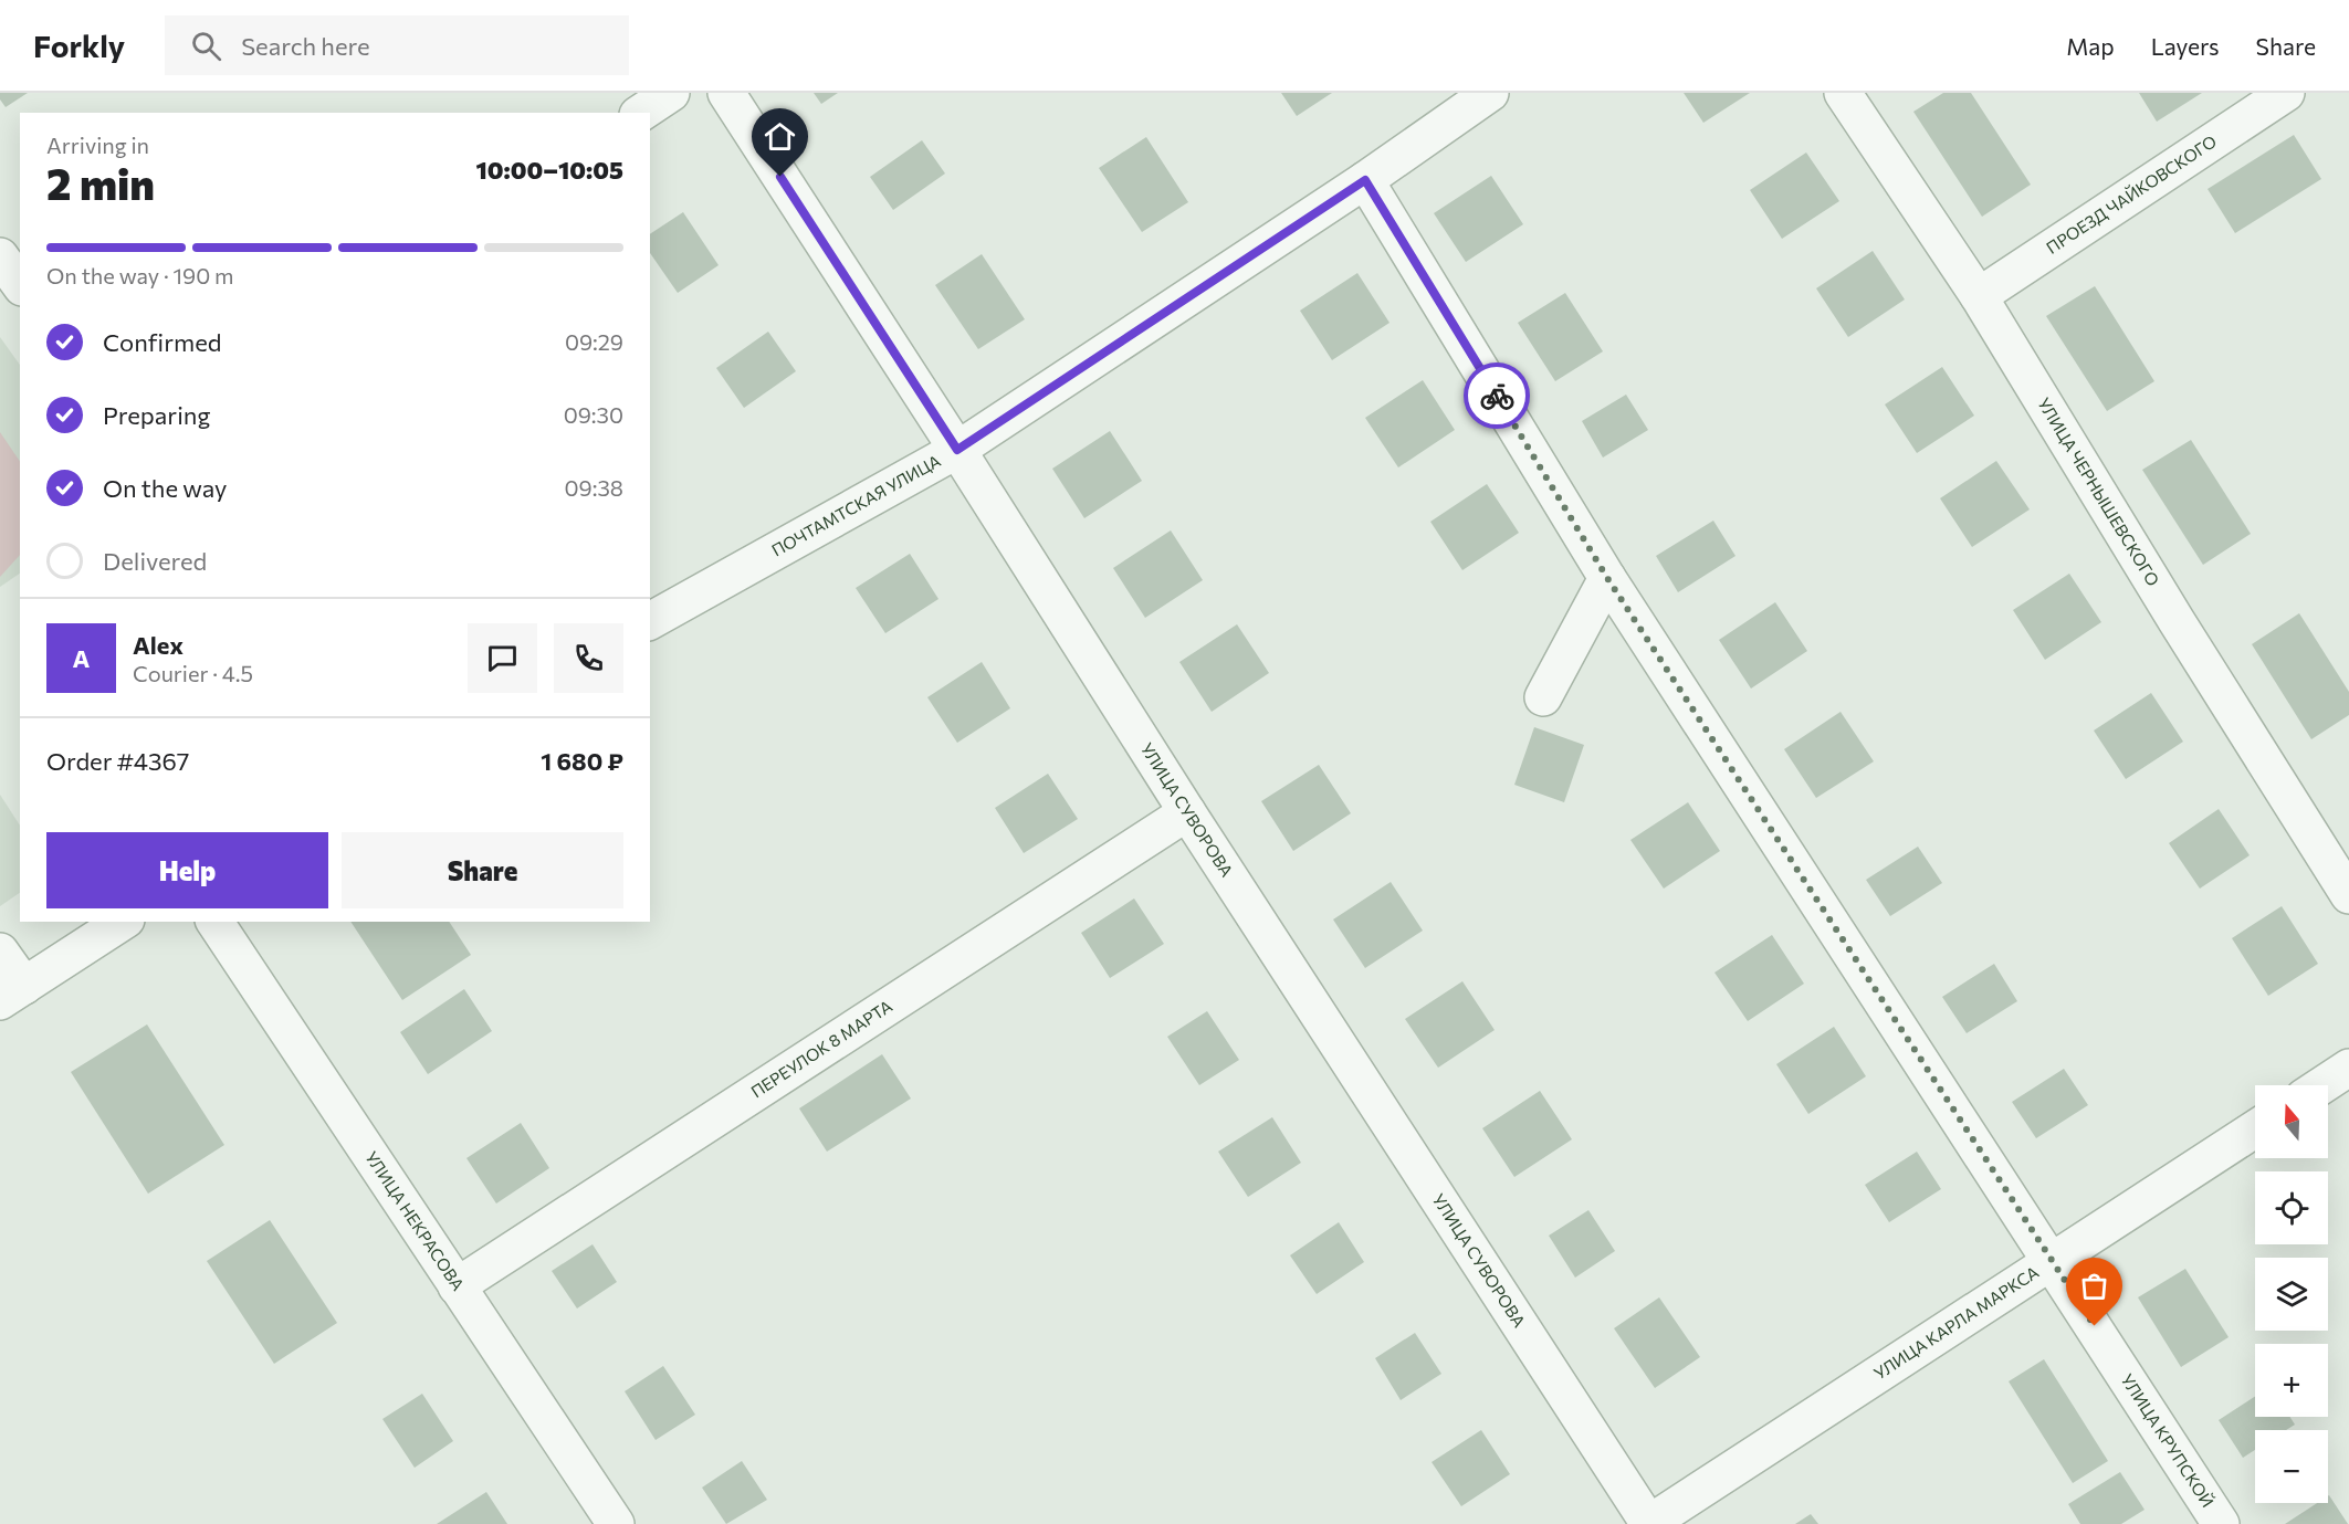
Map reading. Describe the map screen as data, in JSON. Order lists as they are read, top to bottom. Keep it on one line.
{"streets":{"street":["ПРОЕЗД ЧАЙКОВСКОГО","УЛИЦА ЧЕРНЫШЕВСКОГО","ПОЧТАМТСКАЯ УЛИЦА","УЛИЦА СУВОРОВА","ПЕРЕУЛОК 8 МАРТА","УЛИЦА НЕКРАСОВА","УЛИЦА КАРЛА МАРКСА","УЛИЦА КРУПСКОЙ"]},"crossings":[["ПРОЕЗД ЧАЙКОВСКОГО","УЛИЦА ЧЕРНЫШЕВСКОГО"],["ПОЧТАМТСКАЯ УЛИЦА","УЛИЦА СУВОРОВА"],["ПОЧТАМТСКАЯ УЛИЦА","УЛИЦА КРУПСКОЙ"],["УЛИЦА СУВОРОВА","ПЕРЕУЛОК 8 МАРТА"],["УЛИЦА СУВОРОВА","УЛИЦА КАРЛА МАРКСА"],["ПЕРЕУЛОК 8 МАРТА","УЛИЦА НЕКРАСОВА"],["УЛИЦА КАРЛА МАРКСА","УЛИЦА КРУПСКОЙ"]],"north":"top","page":{"header":"Forkly","search":"Search here","nav":["Map","Layers","Share"],"heading":["2 min","Arriving in","10:00–10:05"],"panel":["Alex","Courier · 4.5","Order #4367","1 680 ₽"],"bar":"On the way · 190 m","list":[["Confirmed","09:29"],["Preparing","09:30"],["On the way","09:38"],"Delivered"],"round":"A","buttons":["Help","Share"],"map_buttons":["+","−"]}}
